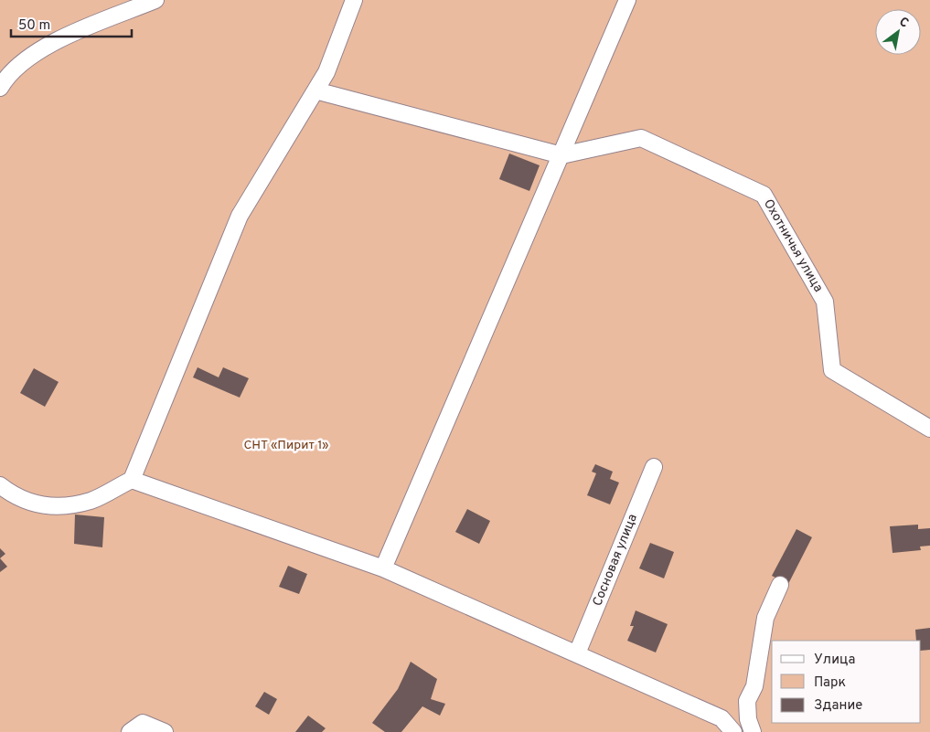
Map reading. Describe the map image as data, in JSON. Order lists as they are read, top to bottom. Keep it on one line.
{"streets":{"street":["Охотничья улица","Сосновая улица"]},"parks":["СНТ «Пирит 1»"],"legend":["Улица","Парк","Здание"],"scale_bar":"50 m","north":"top right"}
